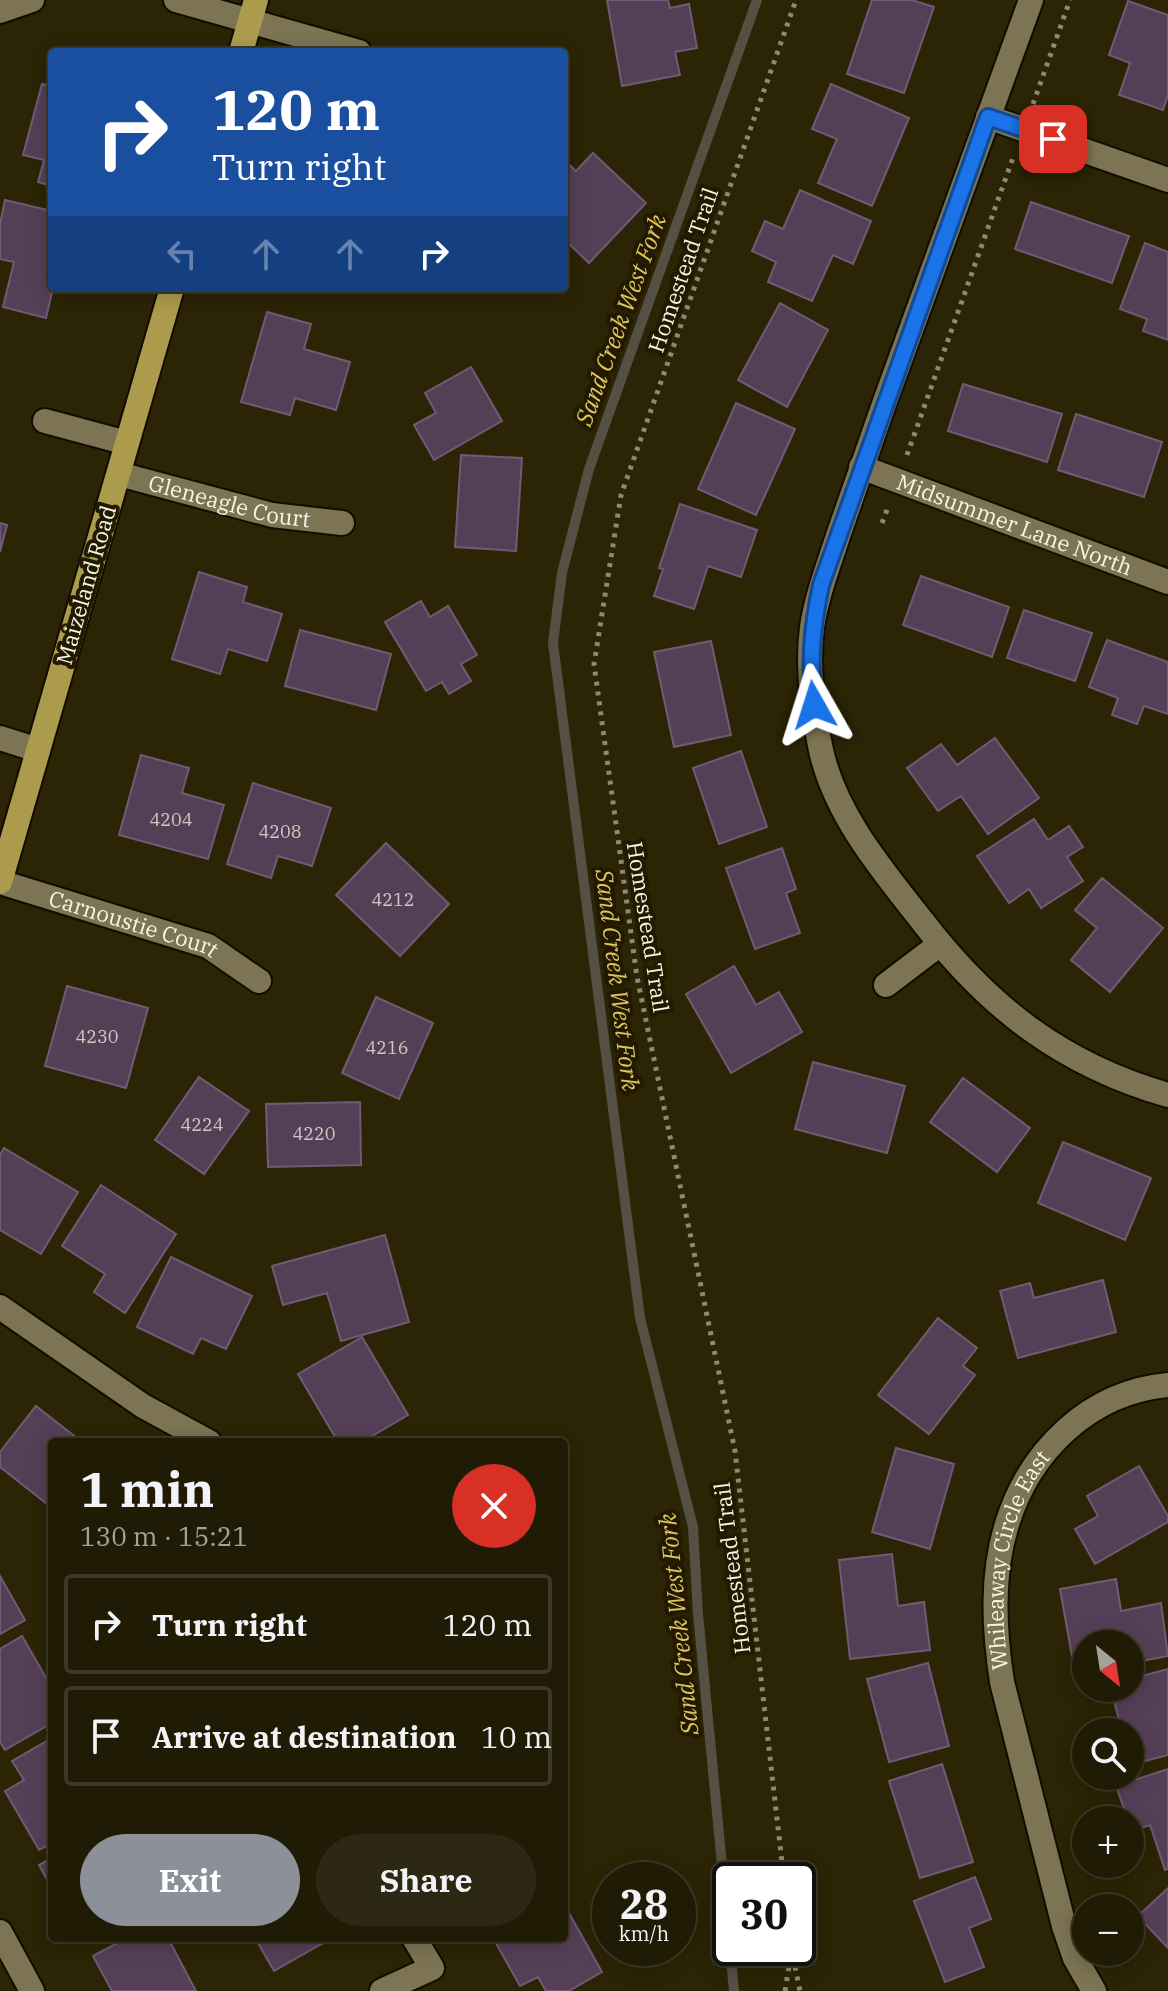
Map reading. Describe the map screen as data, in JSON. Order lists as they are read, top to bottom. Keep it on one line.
{"streets":{"main road":["Maizeland Road"],"street":["Gleneagle Court","Midsummer Lane North","Carnoustie Court","Whileaway Circle East"],"path":["Homestead Trail"]},"crossings":[["Gleneagle Court","Maizeland Road"],["Maizeland Road","Carnoustie Court"]],"water":["Sand Creek West Fork"],"house_numbers":["4204","4208","4212","4230","4216","4224","4220"],"north":"bottom right","page":{"turn":["120 m","Turn right"],"heading":["1 min","130 m · 15:21"],"list":[{"name":"Turn right","value":"120 m"},{"name":"Arrive at destination","value":"10 m"}],"map_buttons":["+","−"],"buttons":["Exit","Share"],"speed":"28 km/h","limit":"30"}}
